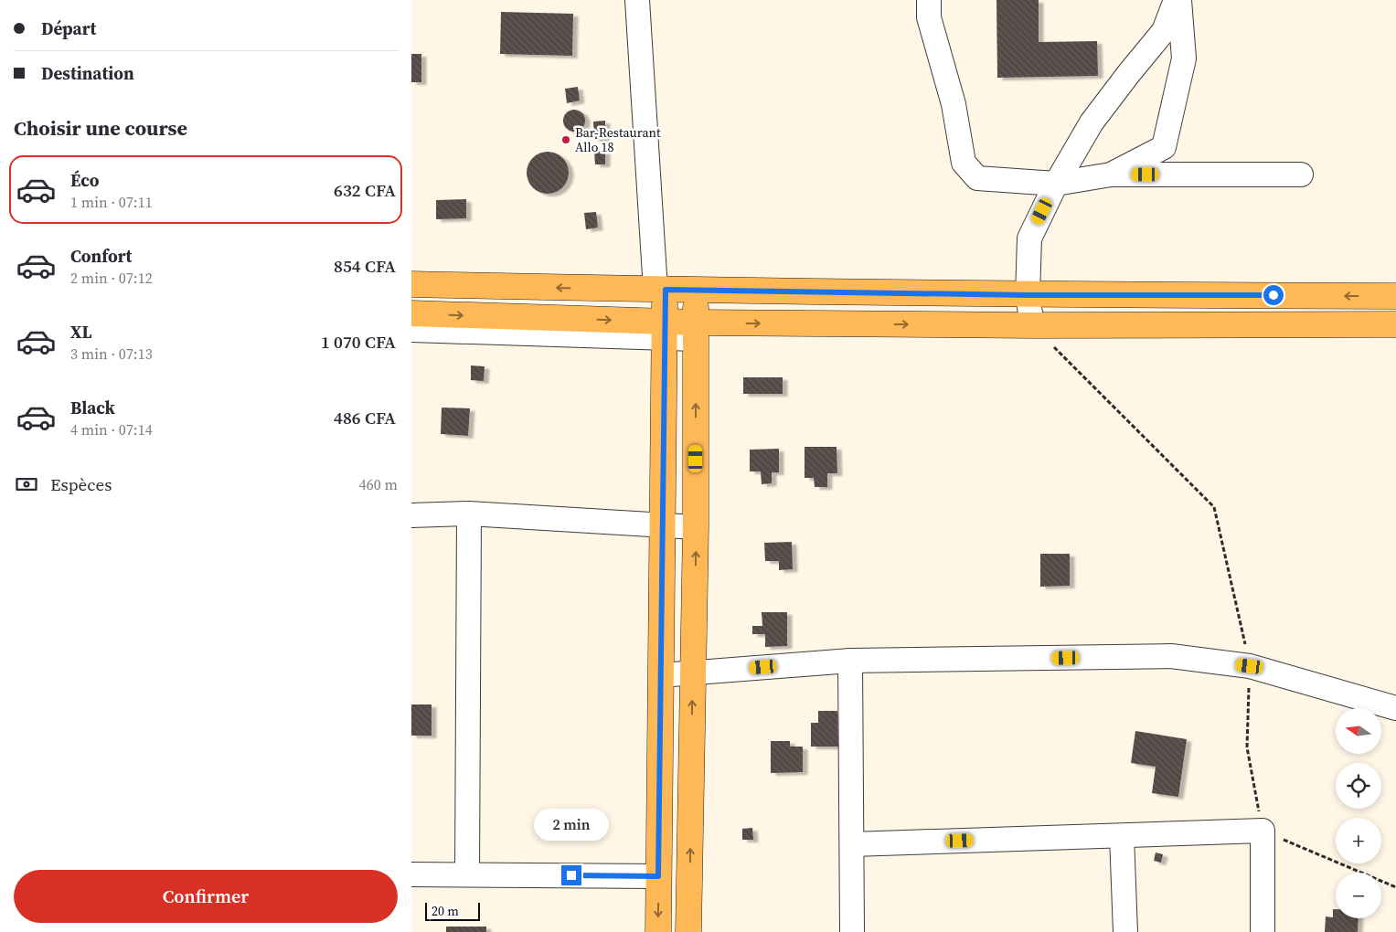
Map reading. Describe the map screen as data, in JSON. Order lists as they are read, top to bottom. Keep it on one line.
{"places":["Bar-Restaurant Allo 18"],"scale_bar":"20 m","north":"left","page":{"banner":["Départ","Destination"],"heading":"Choisir une course","list":[{"name":"Éco","note":"1 min · 07:11","value":"632 CFA"},{"name":"Confort","note":"2 min · 07:12","value":"854 CFA"},{"name":"XL","note":"3 min · 07:13","value":"1 070 CFA"},{"name":"Black","note":"4 min · 07:14","value":"486 CFA"}],"pay":["Espèces","460 m"],"map_buttons":["+","−"],"bubble":"2 min","buttons":"Confirmer","scale":"20 m"}}
